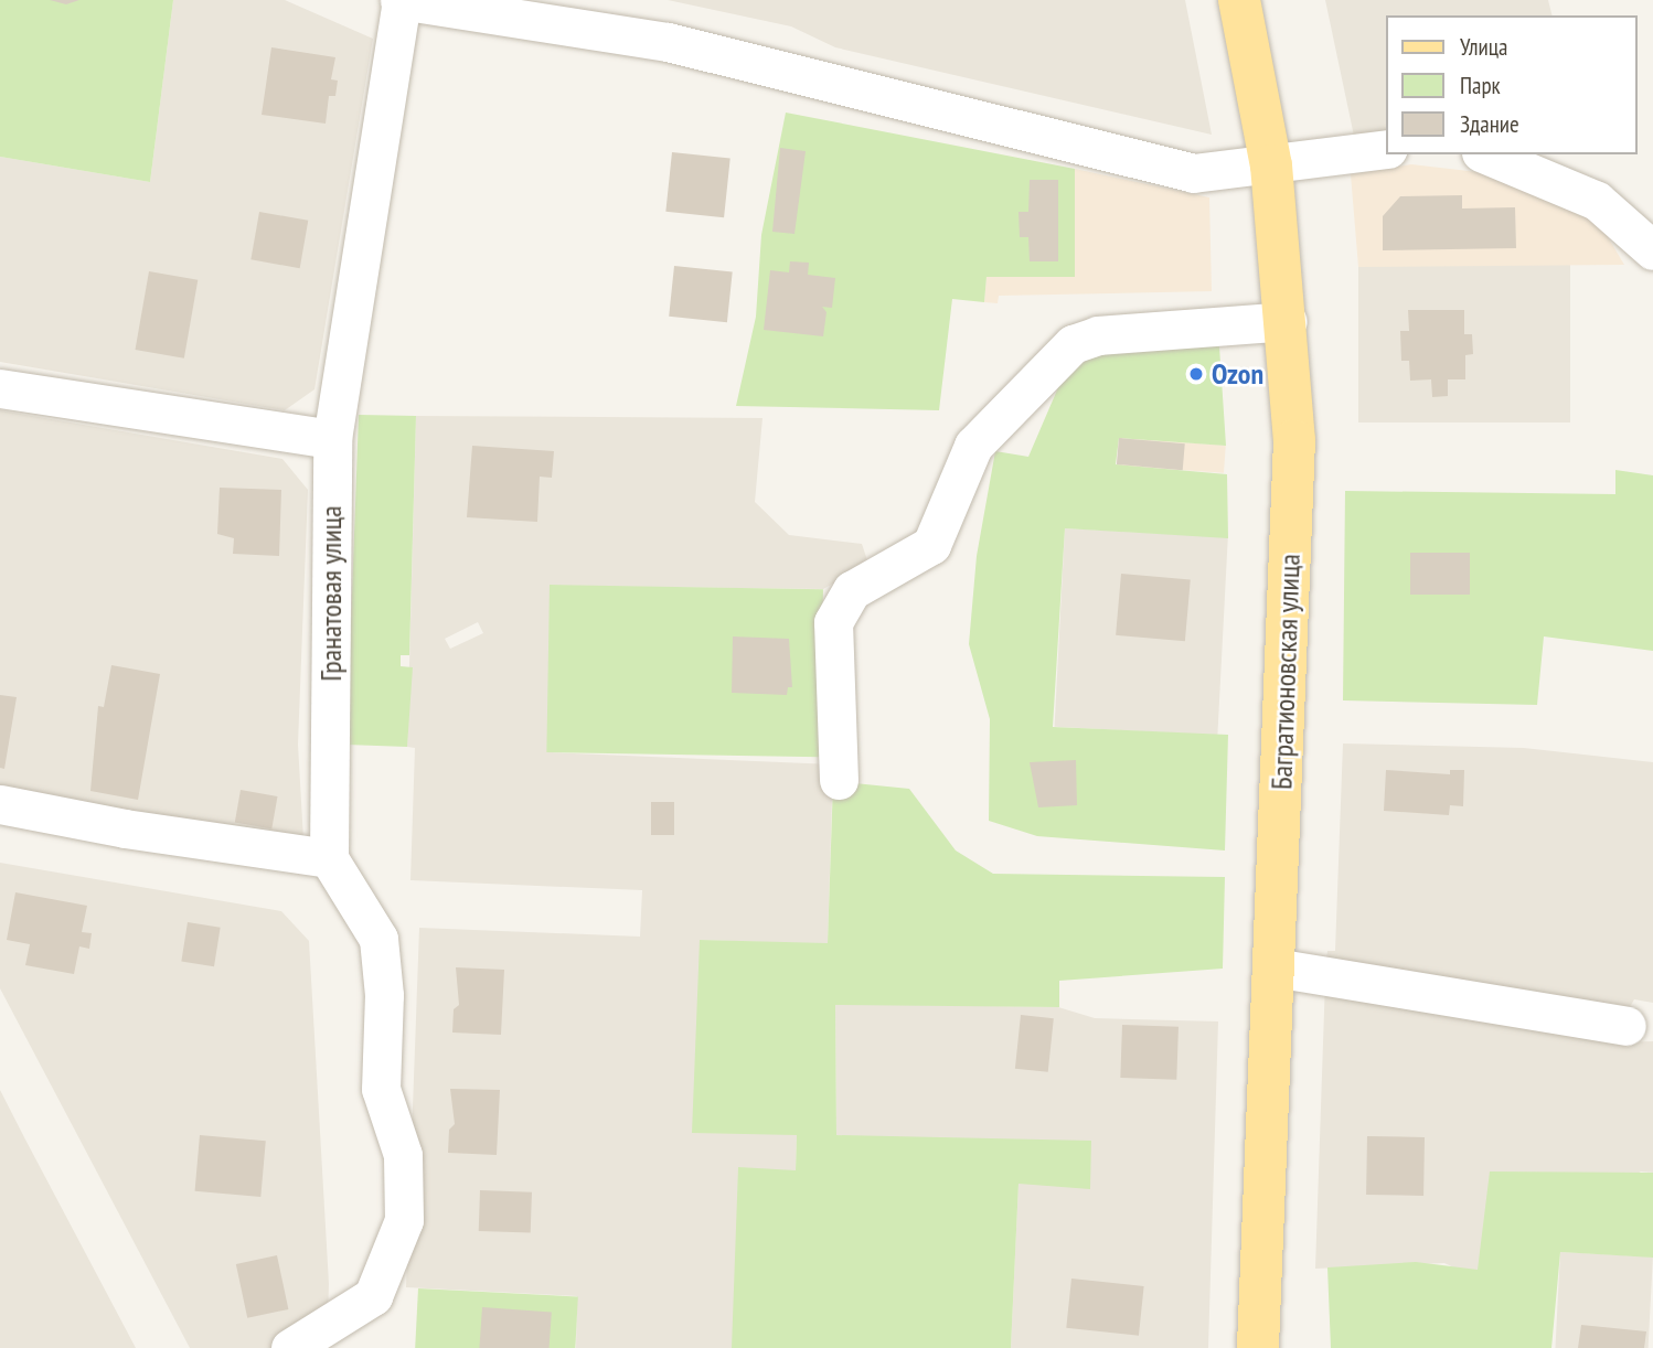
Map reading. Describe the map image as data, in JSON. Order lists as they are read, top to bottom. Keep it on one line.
{"streets":{"main road":["Багратионовская улица"],"street":["Гранатовая улица"]},"places":["Ozon"],"legend":["Улица","Парк","Здание"]}
